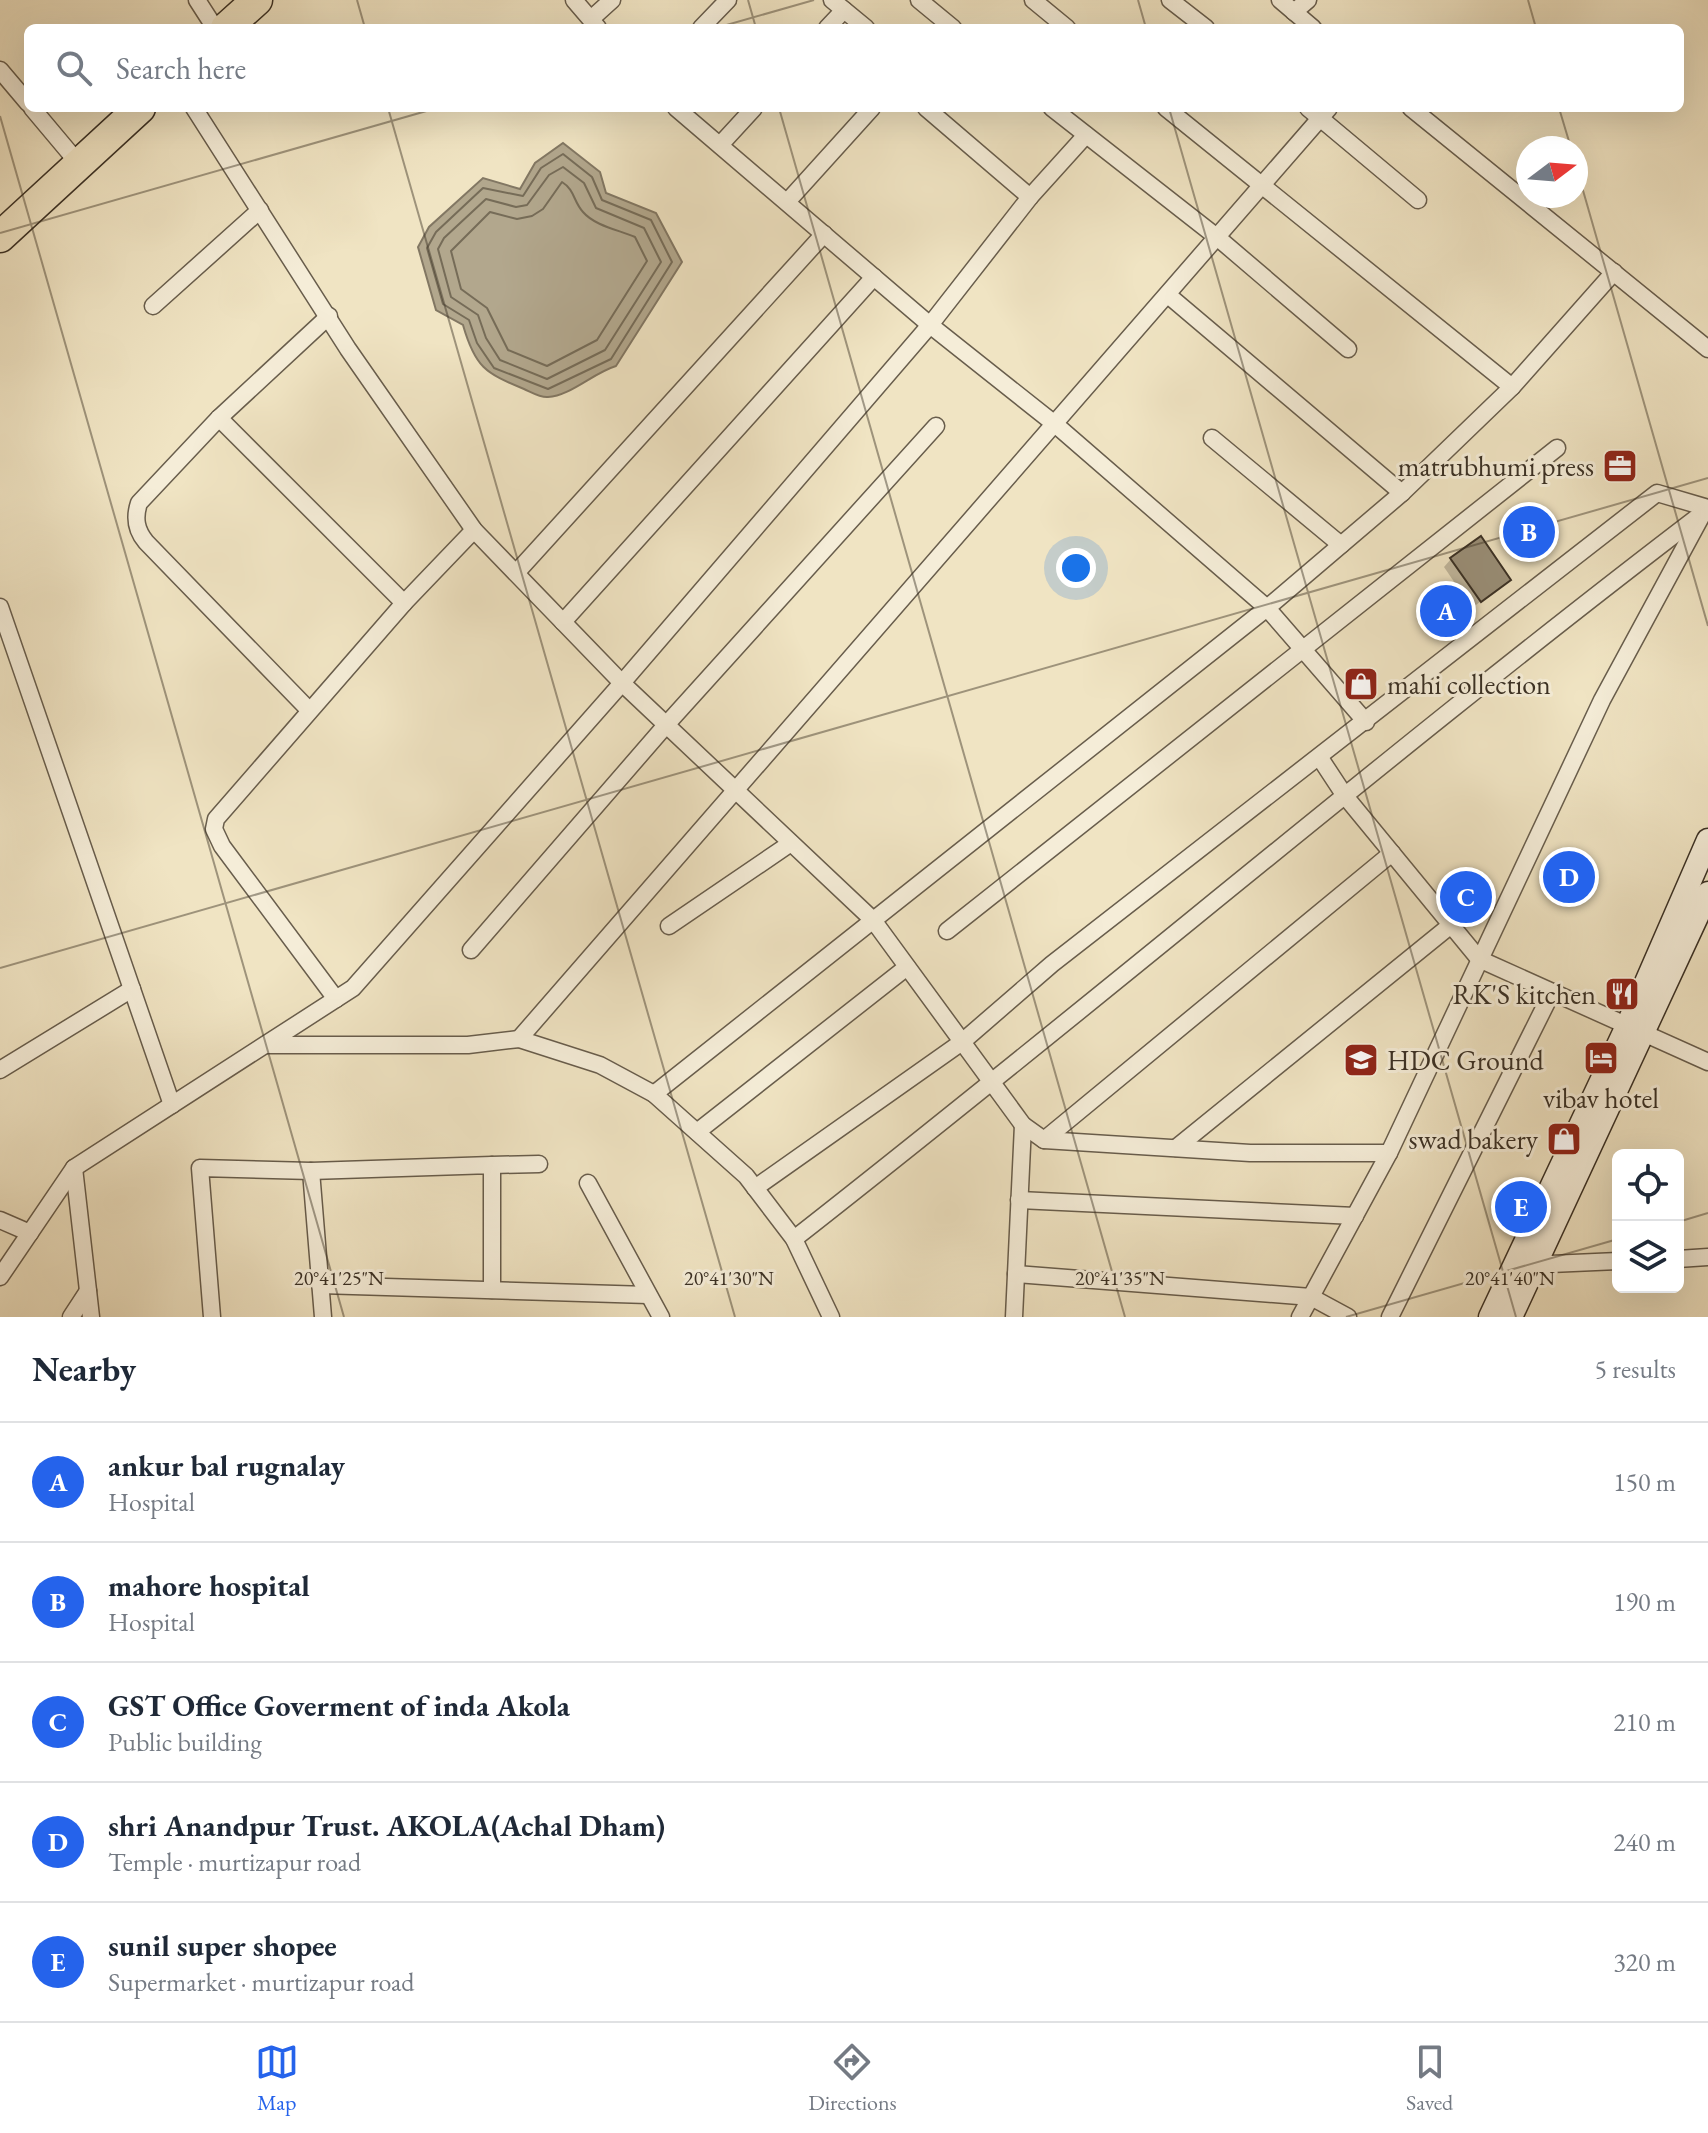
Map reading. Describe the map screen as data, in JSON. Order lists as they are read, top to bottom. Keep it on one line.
{"places":{"office":["matrubhumi press"],"shop":["mahi collection","swad bakery"],"restaurant":["RK'S kitchen"],"hotel":["vibav hotel"],"school or university":["HDC Ground"]},"north":"right","page":{"search":"Search here","pins":["B","A","D","C","E"],"heading":["Nearby","5 results"],"list":[{"mark":"A","name":"ankur bal rugnalay","note":"Hospital","value":"150 m"},{"mark":"B","name":"mahore hospital","note":"Hospital","value":"190 m"},{"mark":"C","name":"GST Office Goverment of inda Akola","note":"Public building","value":"210 m"},{"mark":"D","name":"shri Anandpur Trust. AKOLA(Achal Dham)","note":"Temple · murtizapur road","value":"240 m"},{"mark":"E","name":"sunil super shopee","note":"Supermarket · murtizapur road","value":"320 m"}],"nav":["Map","Directions","Saved"]},"coordinates":["20°41'25\"N","20°41'30\"N","20°41'35\"N","20°41'40\"N"]}
